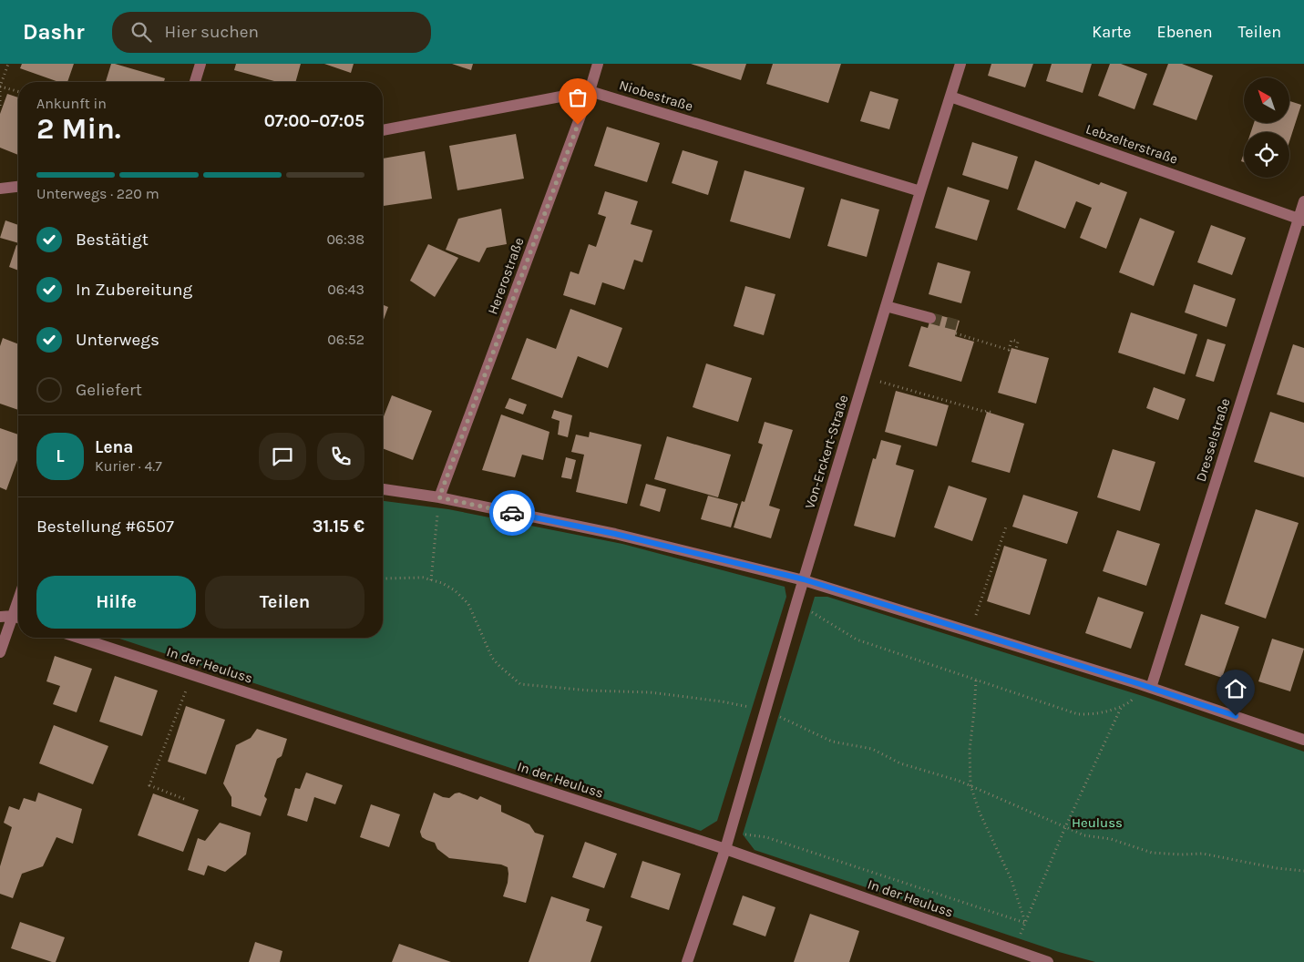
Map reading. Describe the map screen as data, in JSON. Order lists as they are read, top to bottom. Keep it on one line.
{"streets":{"street":["Niobestraße","Lebzelterstraße","Hererostraße","Dresselstraße","Von-Erckert-Straße","In der Heuluss"]},"crossings":[["Niobestraße","Hererostraße"],["Niobestraße","Von-Erckert-Straße"],["Lebzelterstraße","Dresselstraße"],["Lebzelterstraße","Von-Erckert-Straße"],["Von-Erckert-Straße","In der Heuluss"]],"parks":["Heuluss"],"north":"top left","page":{"header":"Dashr","search":"Hier suchen","nav":["Karte","Ebenen","Teilen"],"heading":["2 Min.","Ankunft in","07:00–07:05"],"panel":["Lena","Kurier · 4.7","Bestellung #6507","31.15 €"],"bar":"Unterwegs · 220 m","list":[["Bestätigt","06:38"],["In Zubereitung","06:43"],["Unterwegs","06:52"],"Geliefert"],"round":"L","buttons":["Hilfe","Teilen"]}}
